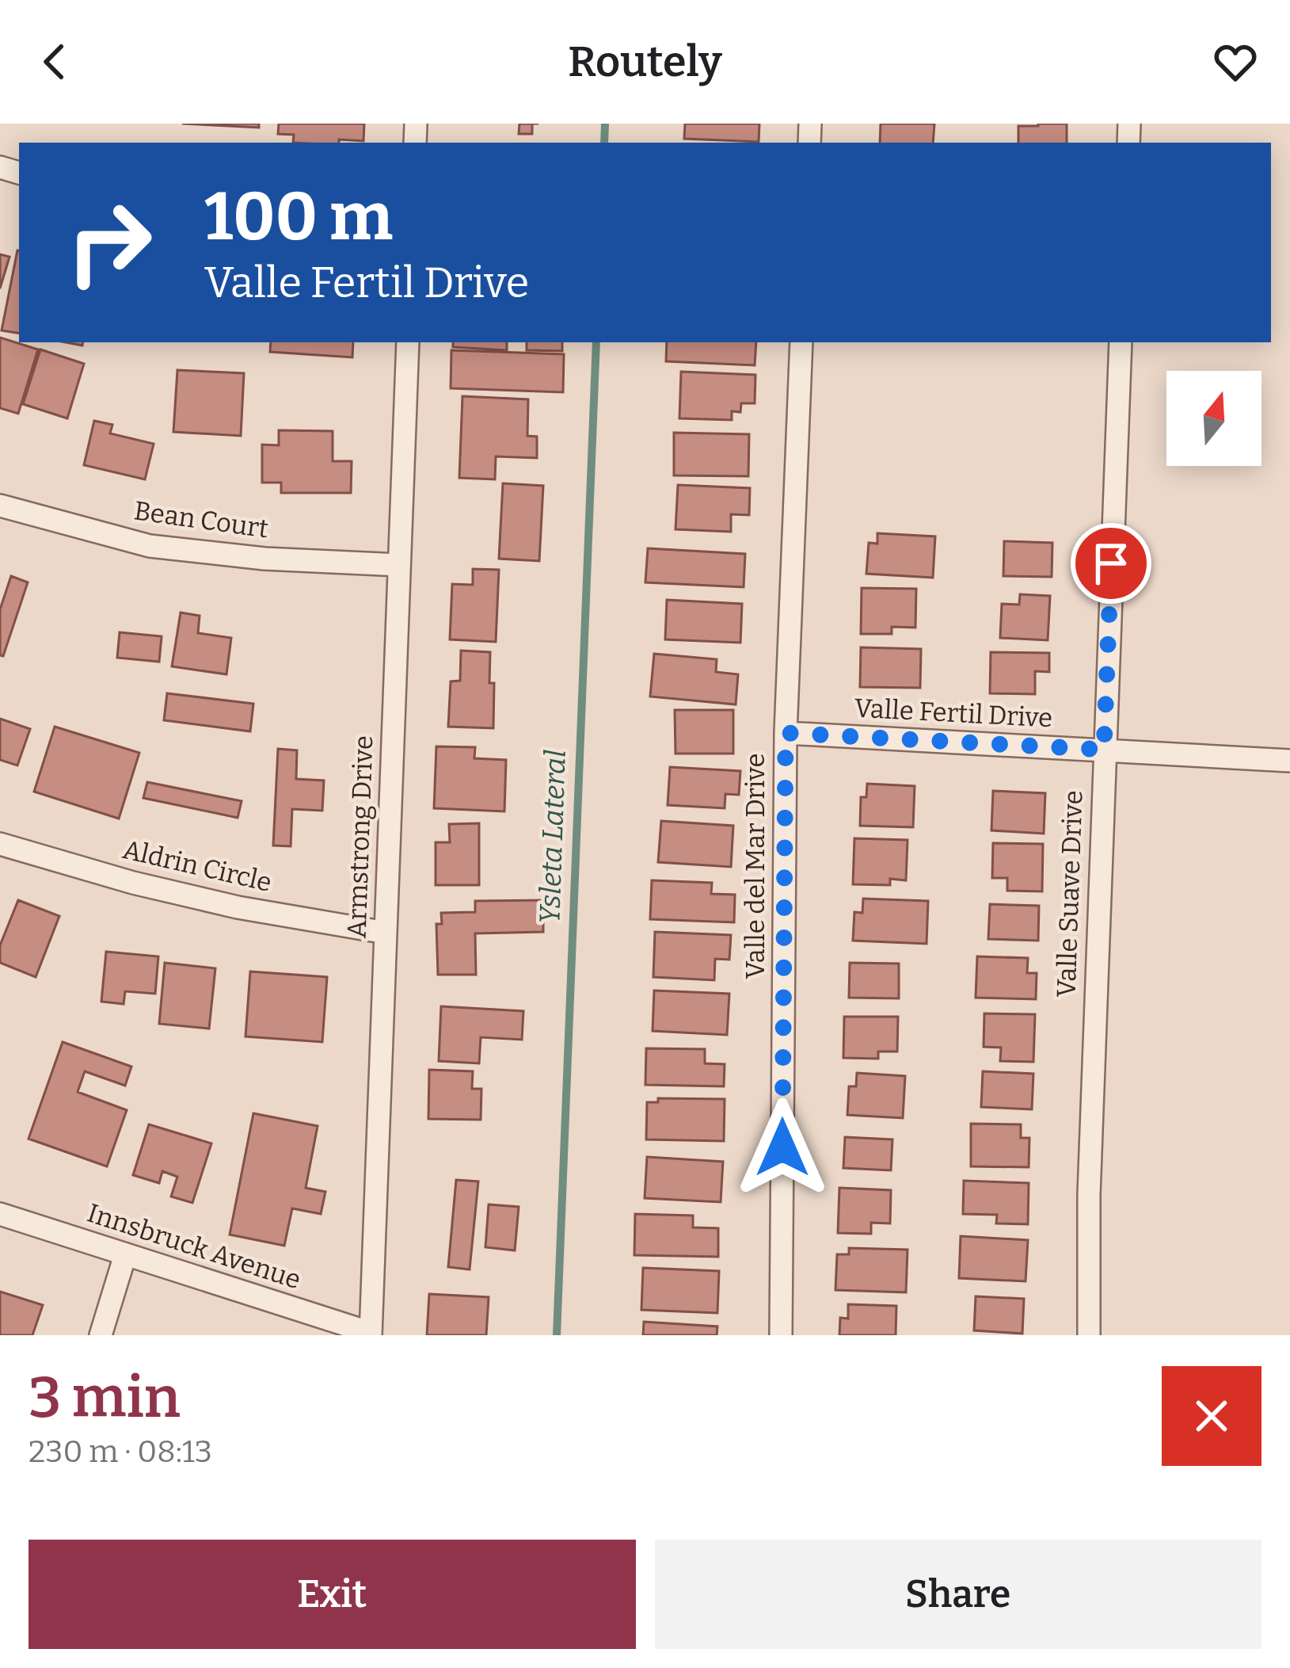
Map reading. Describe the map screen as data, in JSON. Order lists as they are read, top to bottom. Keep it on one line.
{"streets":{"street":["Bean Court","Valle Fertil Drive","Armstrong Drive","Aldrin Circle","Valle del Mar Drive","Valle Suave Drive","Innsbruck Avenue"]},"crossings":[["Bean Court","Armstrong Drive"],["Valle Fertil Drive","Valle del Mar Drive"],["Valle Fertil Drive","Valle Suave Drive"],["Armstrong Drive","Aldrin Circle"],["Armstrong Drive","Innsbruck Avenue"]],"water":["Ysleta Lateral"],"north":"top","page":{"header":"Routely","turn":["100 m","Valle Fertil Drive"],"heading":["3 min","230 m · 08:13"],"buttons":["Exit","Share"]}}
